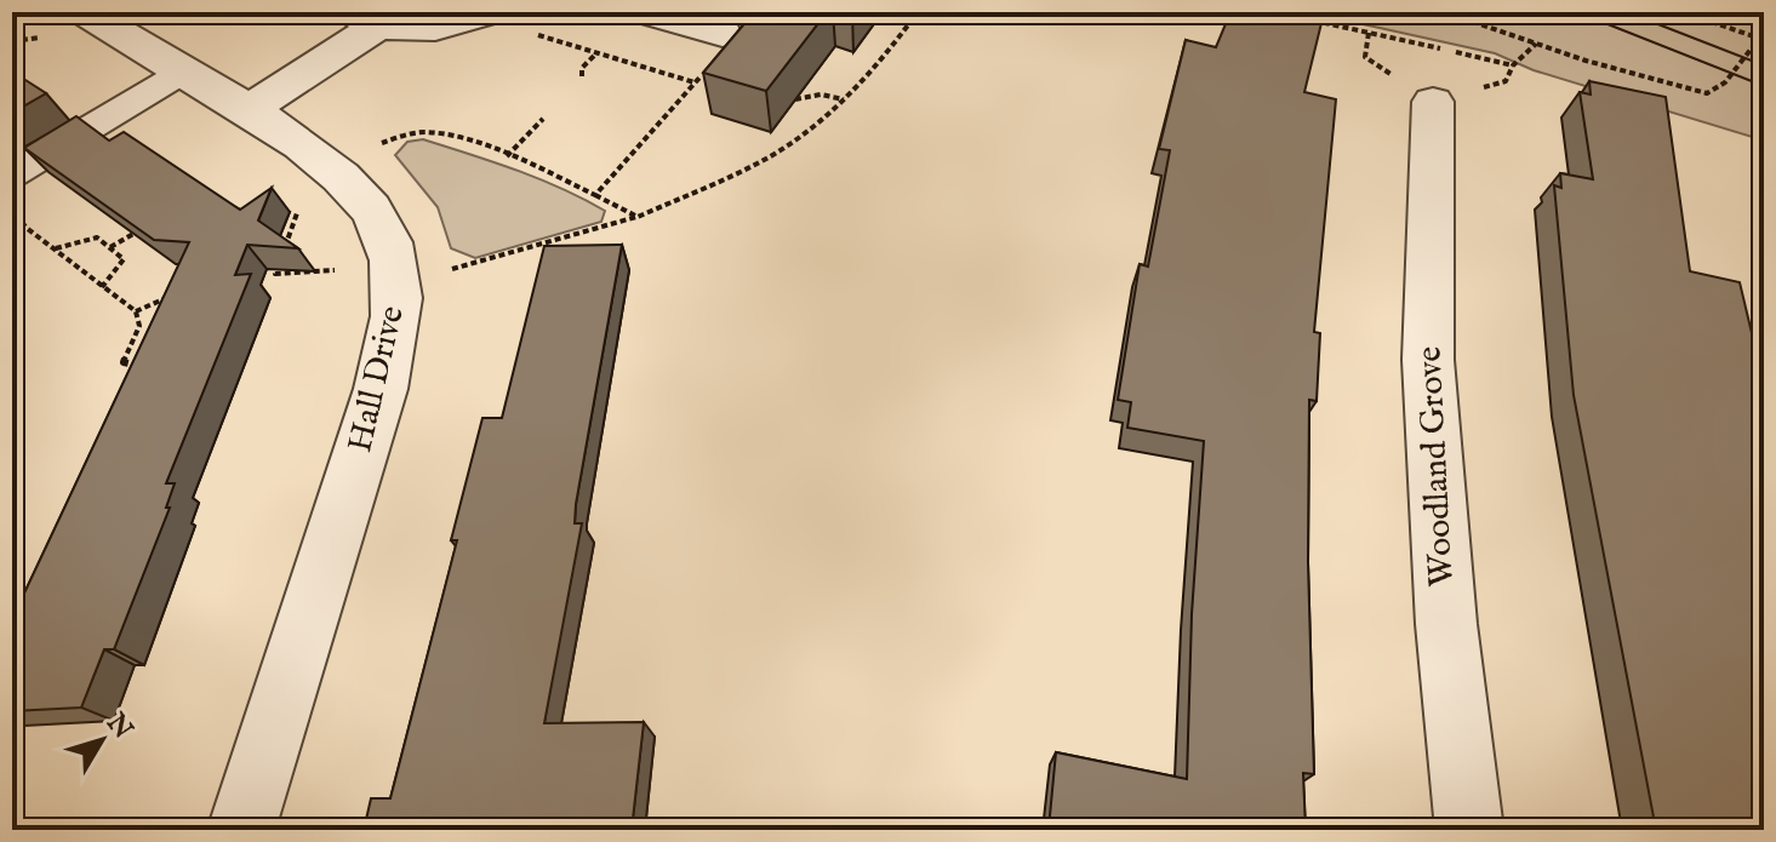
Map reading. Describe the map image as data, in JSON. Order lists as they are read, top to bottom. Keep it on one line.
{"streets":{"street":["Hall Drive","Woodland Grove"]},"north":"top right"}
